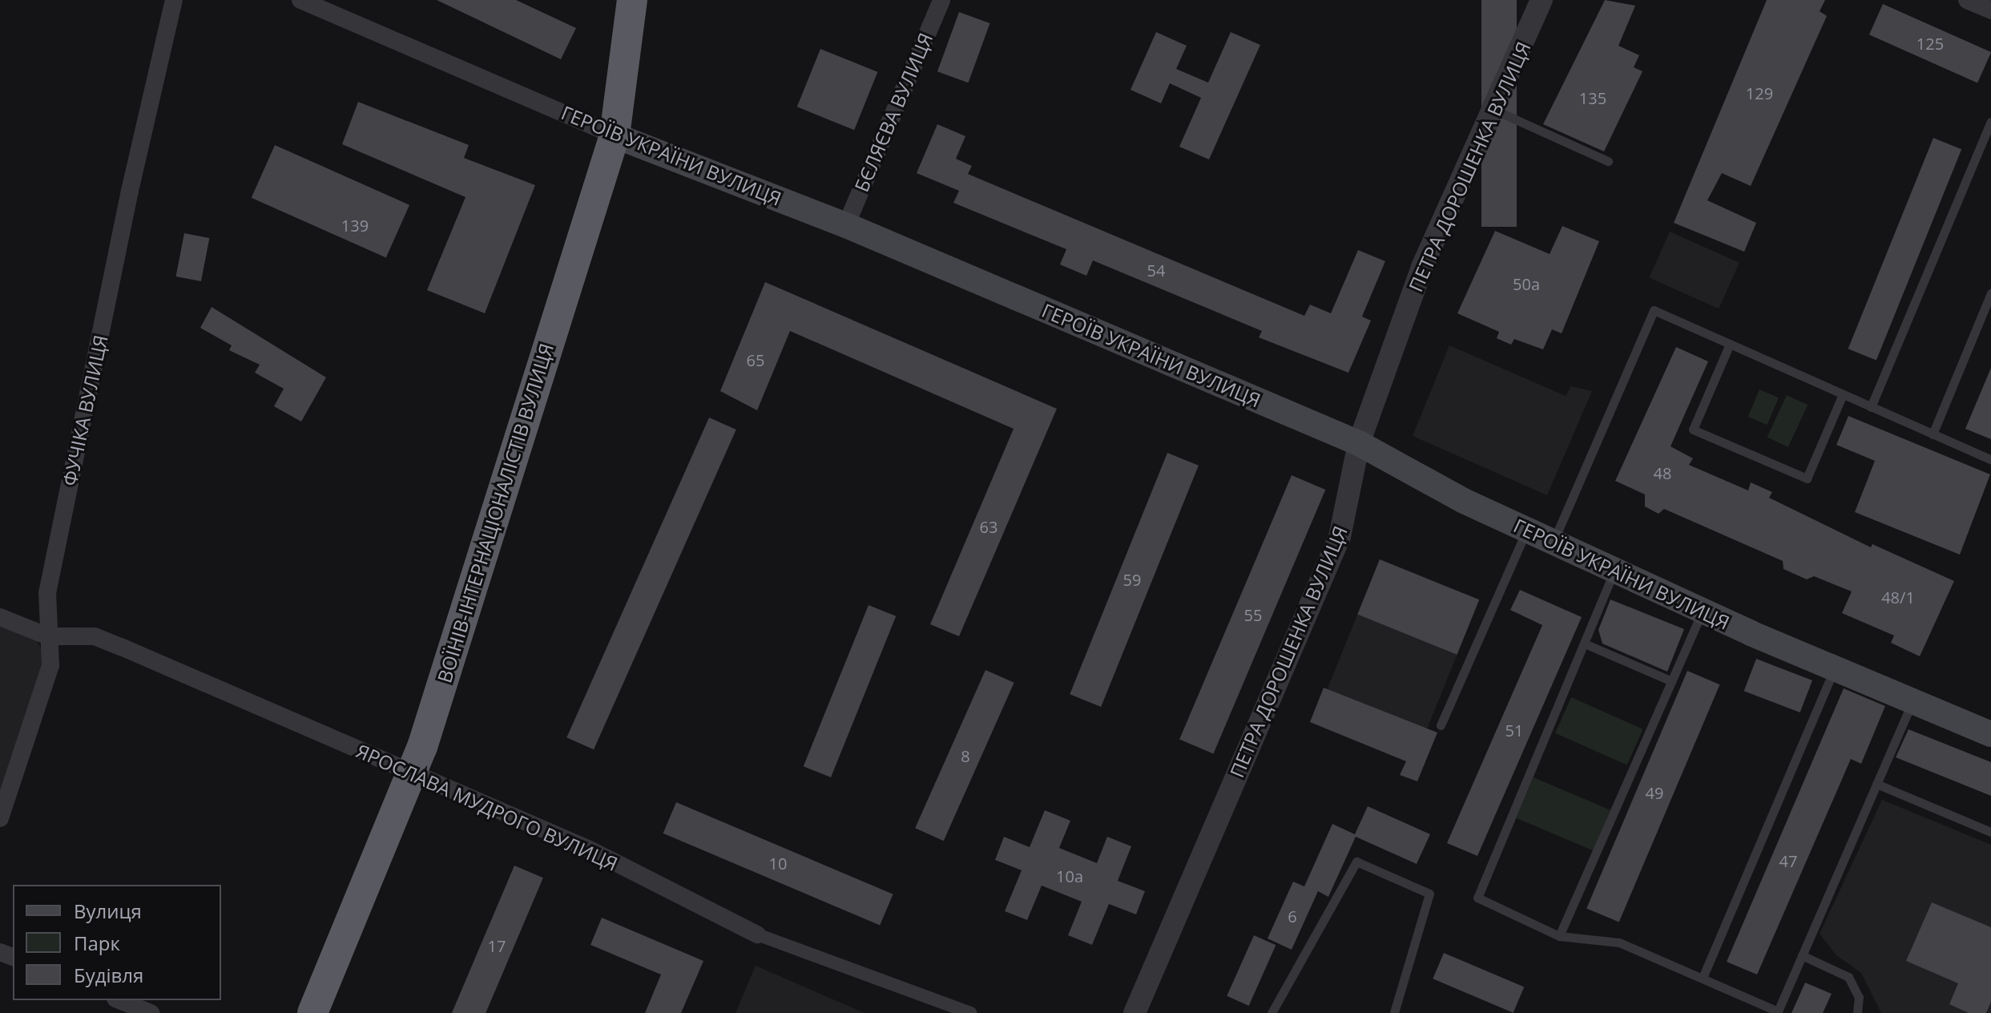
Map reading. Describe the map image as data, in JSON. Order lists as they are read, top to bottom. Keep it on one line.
{"streets":{"highway":["ВОЇНІВ-ІНТЕРНАЦІОНАЛІСТІВ ВУЛИЦЯ"],"main road":["ГЕРОЇВ УКРАЇНИ ВУЛИЦЯ"],"street":["БЄЛЯЄВА ВУЛИЦЯ","ПЕТРА ДОРОШЕНКА ВУЛИЦЯ","ФУЧІКА ВУЛИЦЯ","ЯРОСЛАВА МУДРОГО ВУЛИЦЯ"]},"crossings":[["БЄЛЯЄВА ВУЛИЦЯ","ГЕРОЇВ УКРАЇНИ ВУЛИЦЯ"],["ГЕРОЇВ УКРАЇНИ ВУЛИЦЯ","ПЕТРА ДОРОШЕНКА ВУЛИЦЯ"],["ГЕРОЇВ УКРАЇНИ ВУЛИЦЯ","ВОЇНІВ-ІНТЕРНАЦІОНАЛІСТІВ ВУЛИЦЯ"],["ФУЧІКА ВУЛИЦЯ","ЯРОСЛАВА МУДРОГО ВУЛИЦЯ"],["ВОЇНІВ-ІНТЕРНАЦІОНАЛІСТІВ ВУЛИЦЯ","ЯРОСЛАВА МУДРОГО ВУЛИЦЯ"]],"house_numbers":["125","129","135","139","54","50а","65","48","63","59","48/1","55","51","8","49","47","10","10а","6","17"],"legend":["Вулиця","Парк","Будівля"]}
